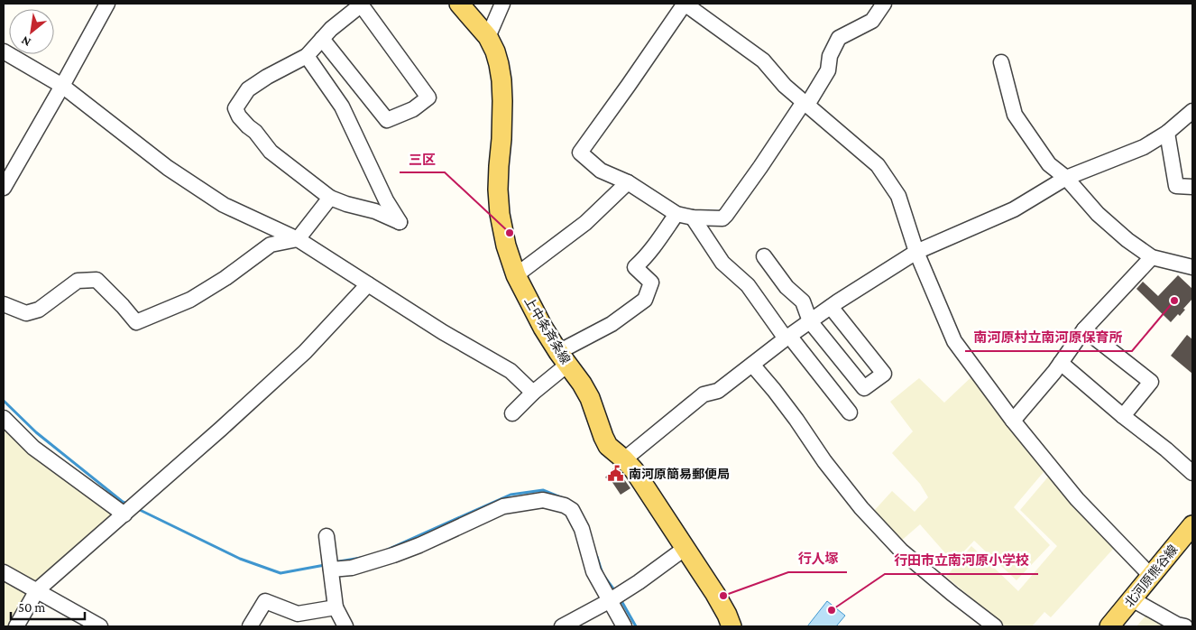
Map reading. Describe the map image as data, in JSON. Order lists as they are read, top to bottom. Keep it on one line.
{"streets":{"main road":["上中条斉条線","北河原熊谷線"]},"places":{"other":["三区","南河原村立南河原保育所","行人塚","行田市立南河原小学校"],"public building":["南河原簡易郵便局"]},"scale_bar":"50 m","north":"bottom left"}
